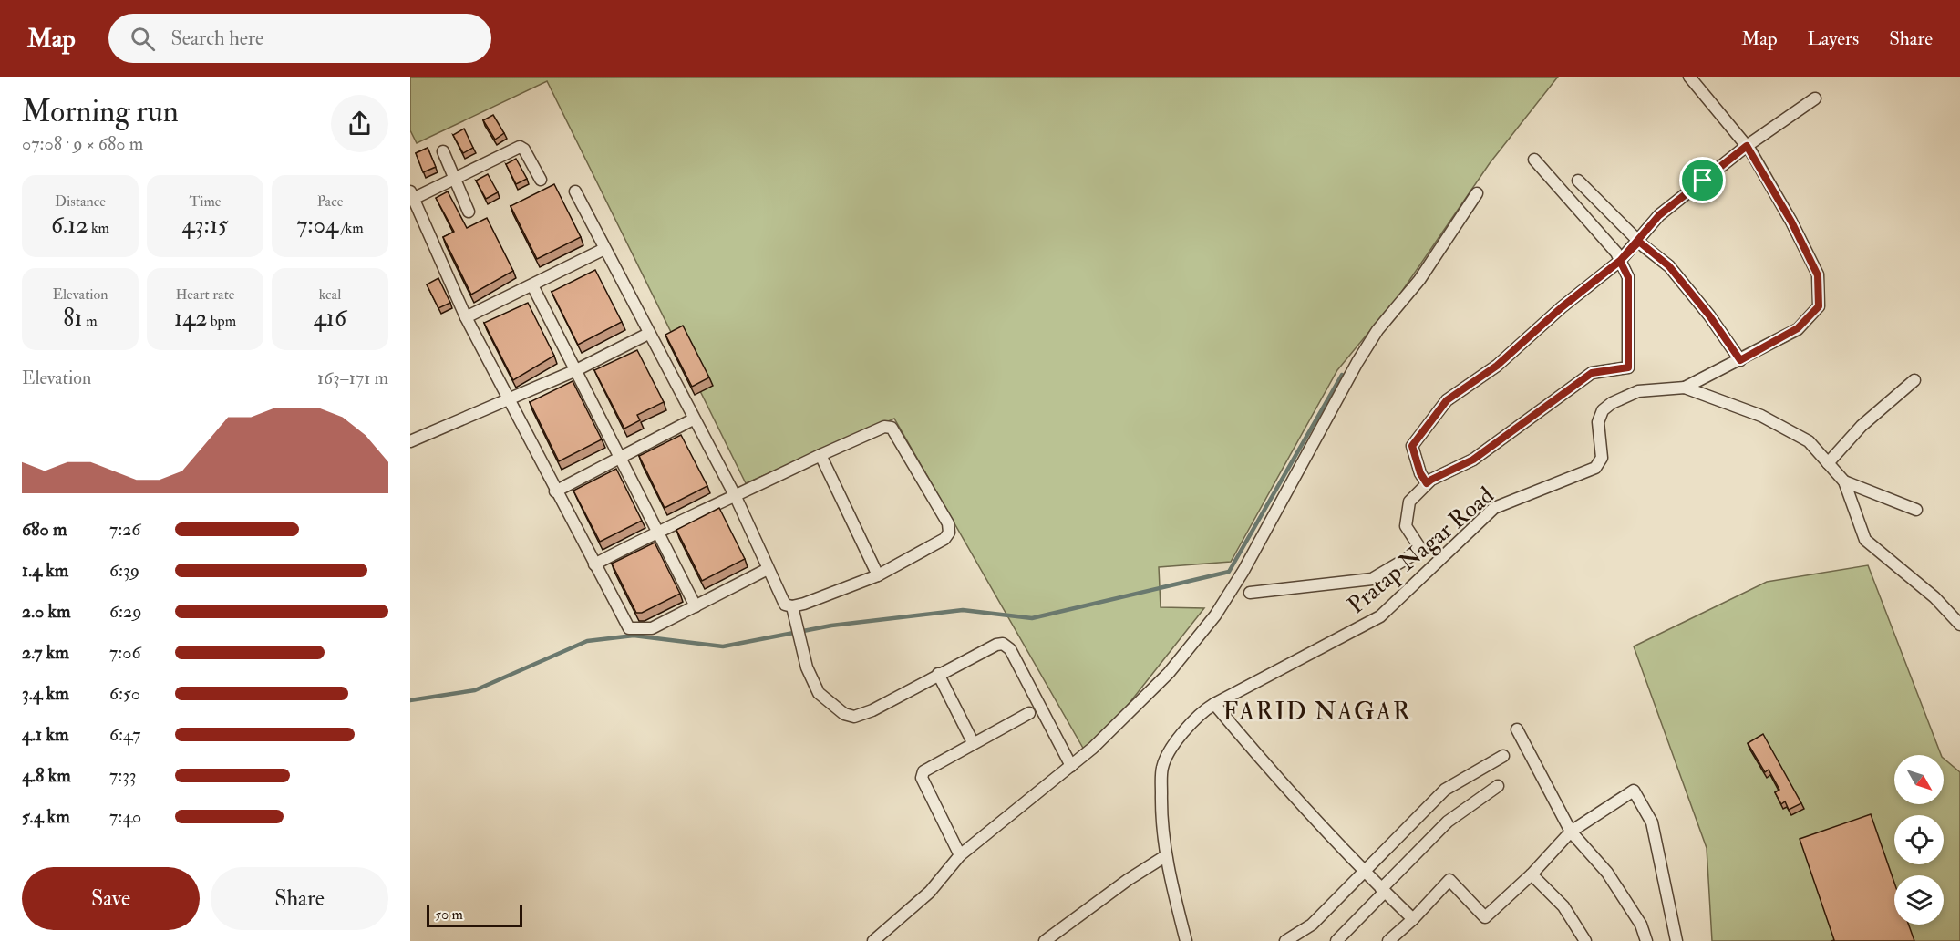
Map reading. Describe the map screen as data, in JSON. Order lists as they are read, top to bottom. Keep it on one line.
{"streets":{"street":["Pratap Nagar Road"]},"districts":["FARID NAGAR"],"scale_bar":"50 m","north":"bottom right","page":{"header":"Map","search":"Search here","nav":["Map","Layers","Share"],"heading":["Morning run","07:08 · 9 × 680 m"],"stats":[["Distance","6.12 km"],["Time","43:15"],["Pace","7:04 /km"],["Elevation","81 m"],["Heart rate","142 bpm"],["kcal","416"]],"chart":["Elevation","163–171 m"],"list":[{"name":"680 m","note":"7:26"},{"name":"1.4 km","note":"6:39"},{"name":"2.0 km","note":"6:29"},{"name":"2.7 km","note":"7:06"},{"name":"3.4 km","note":"6:50"},{"name":"4.1 km","note":"6:47"},{"name":"4.8 km","note":"7:33"},{"name":"5.4 km","note":"7:40"}],"buttons":["Save","Share"],"scale":"50 m"}}
